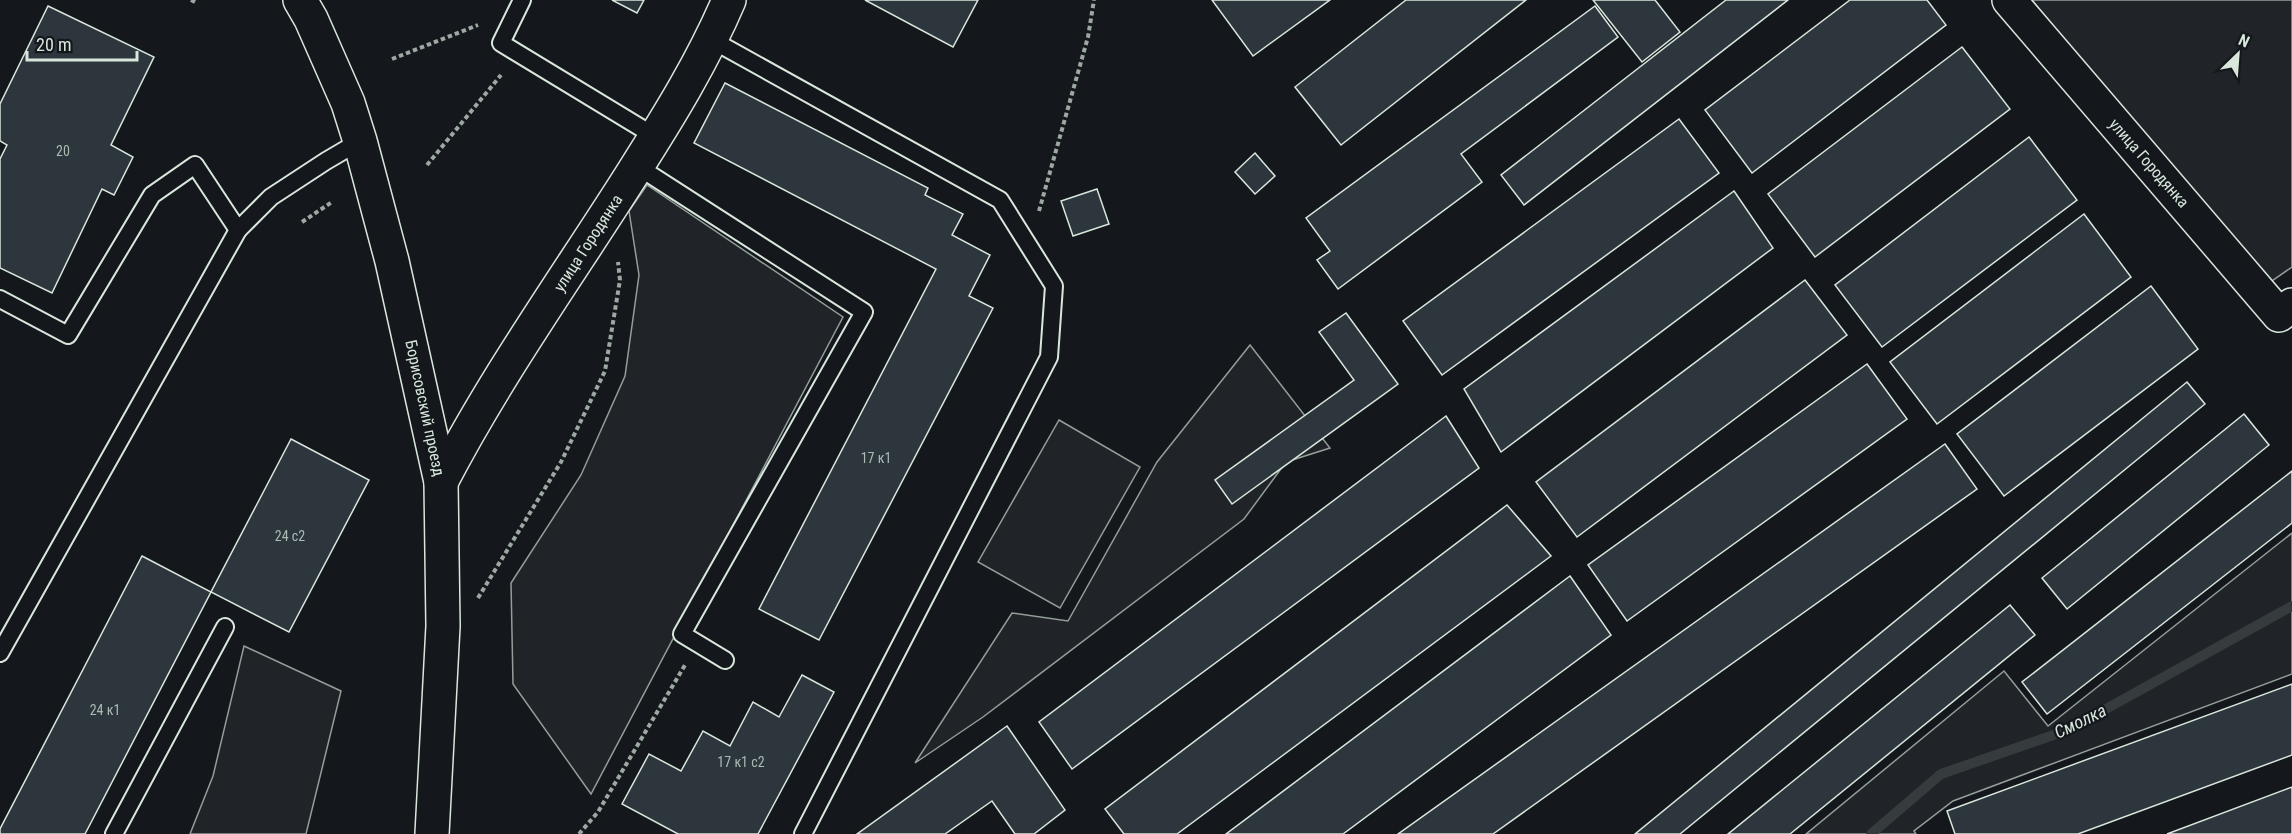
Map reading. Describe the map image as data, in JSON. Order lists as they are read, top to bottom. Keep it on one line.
{"streets":{"street":["улица Городянка","Борисовский проезд"]},"crossings":[["улица Городянка","Борисовский проезд"]],"water":["Смолка"],"house_numbers":["20","17 к1","24 с2","24 к1","17 к1 с2"],"scale_bar":"20 m","north":"top right"}
